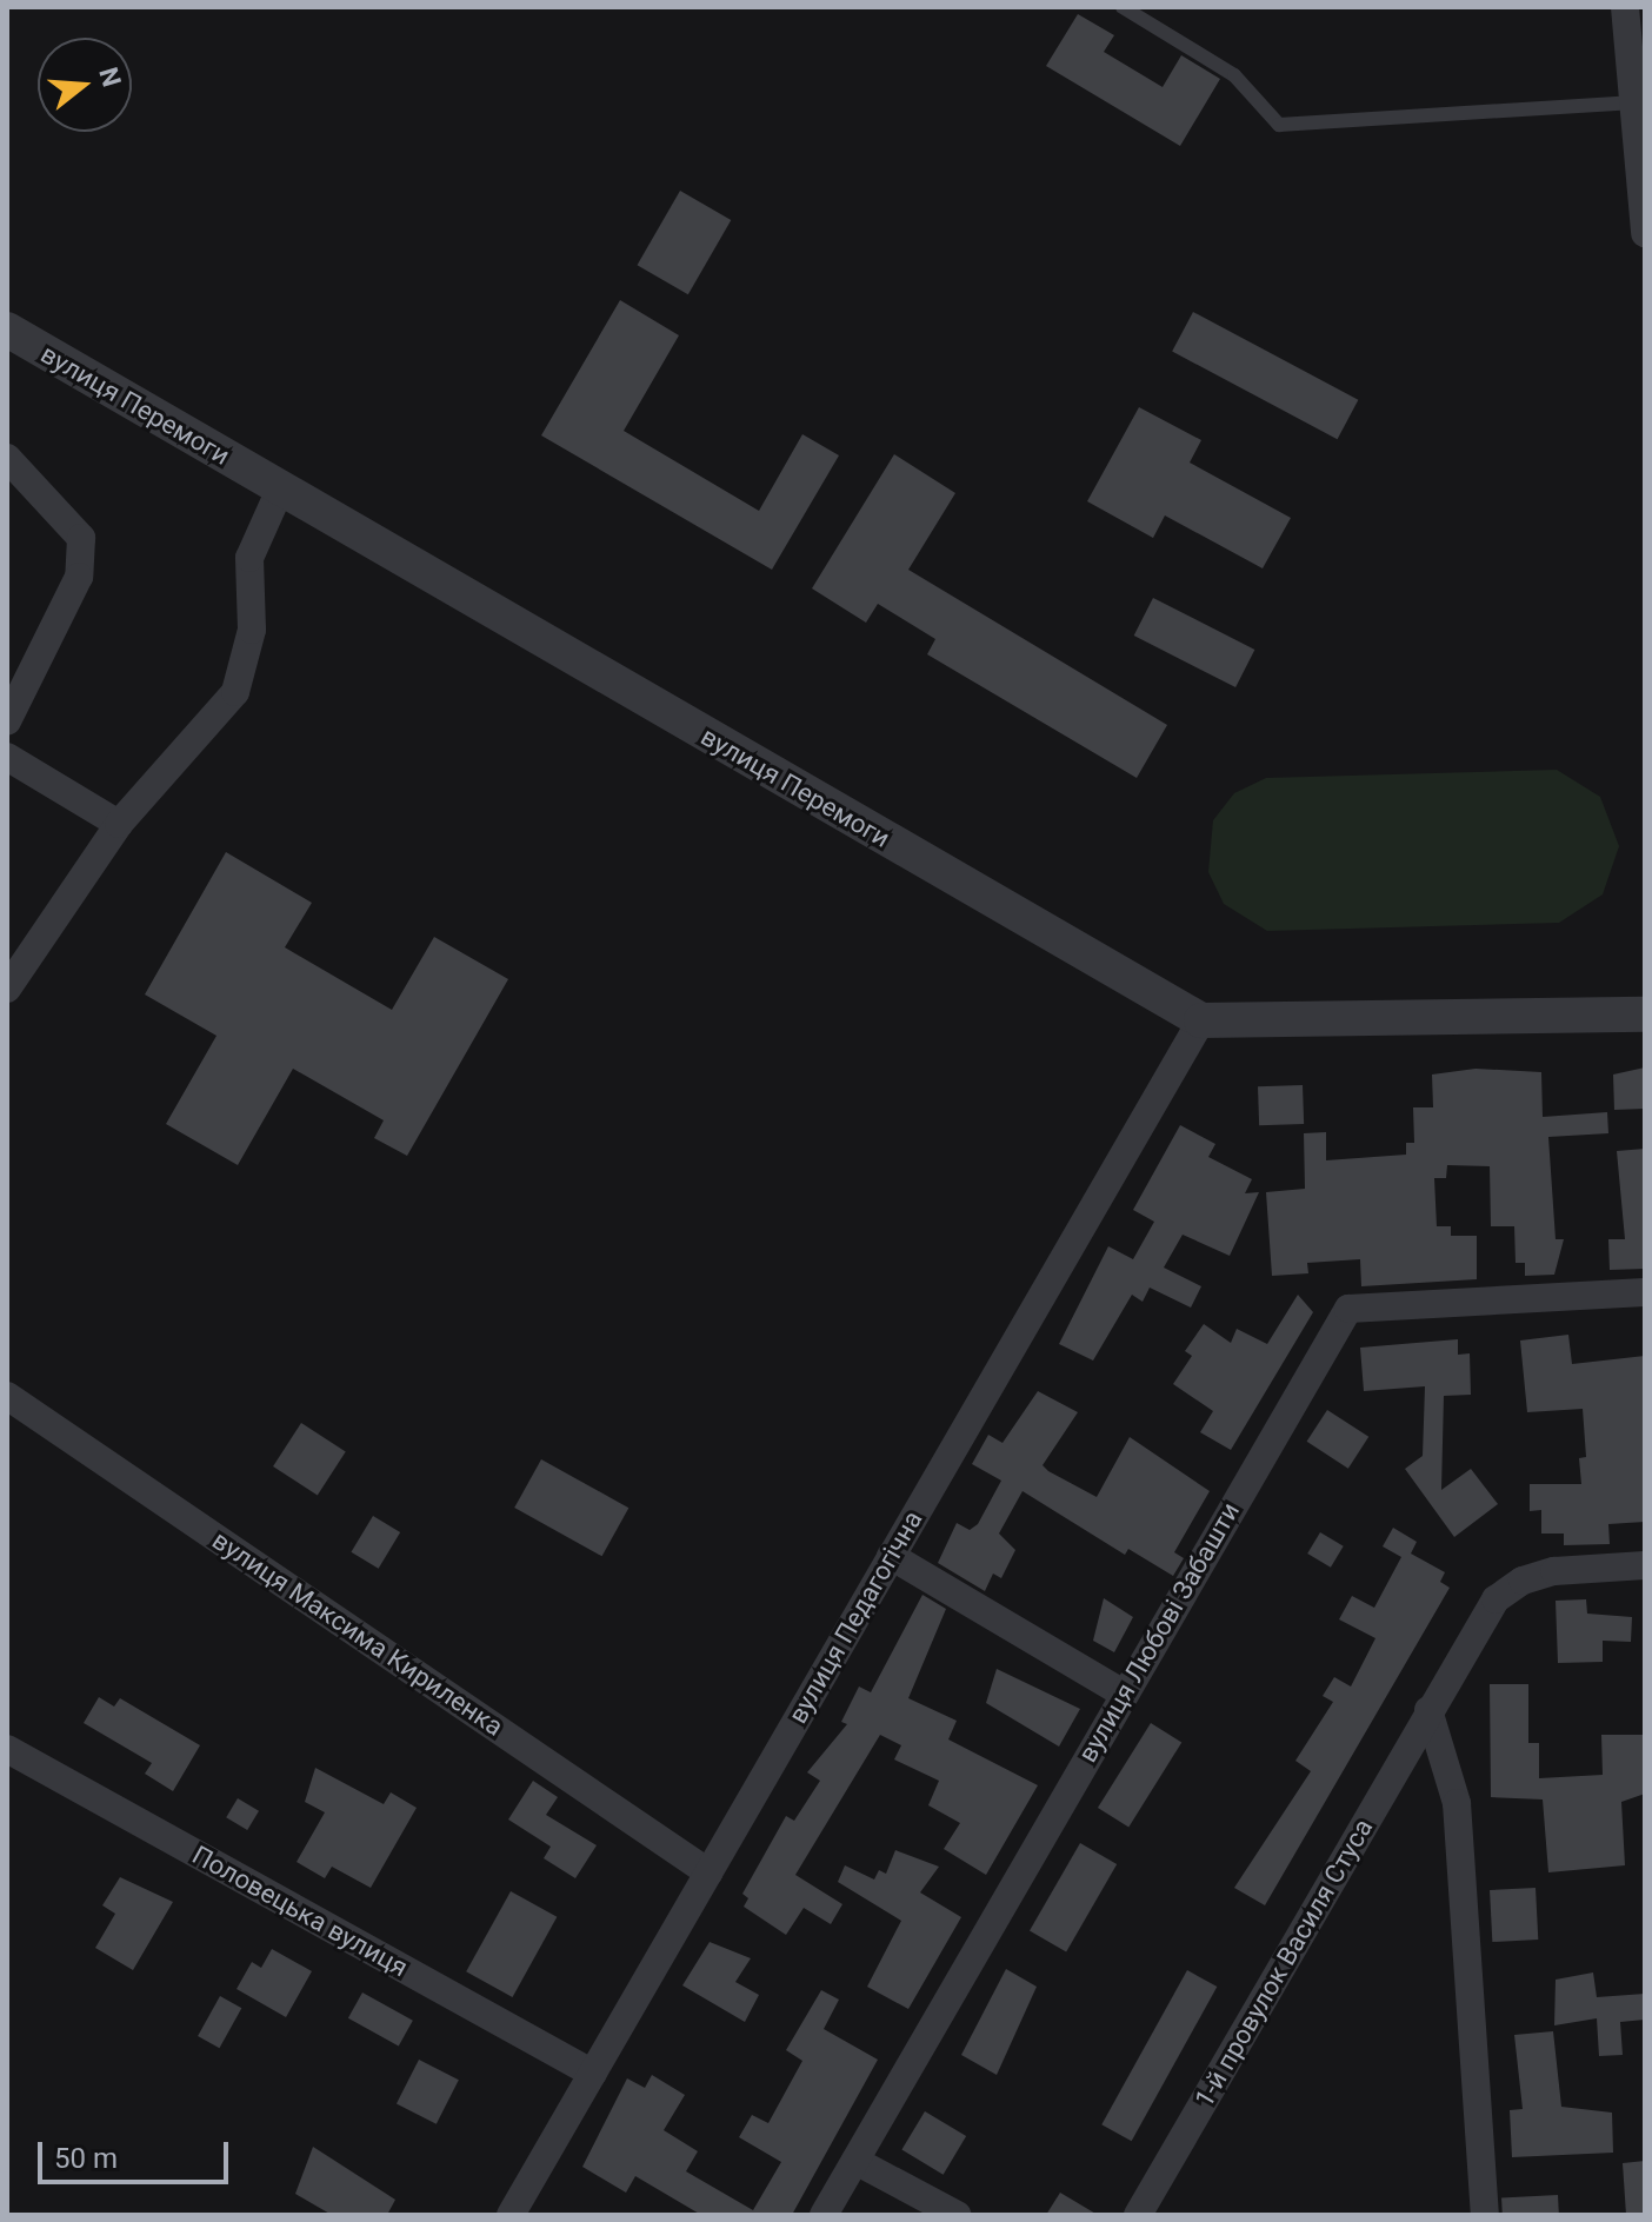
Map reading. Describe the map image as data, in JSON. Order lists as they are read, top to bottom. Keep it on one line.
{"streets":{"street":["вулиця Перемоги","вулиця Педагогічна","вулиця Любові Забашти","вулиця Максима Кириленка","Половецька вулиця","1-й провулок Василя Стуса"]},"crossings":[["вулиця Перемоги","вулиця Педагогічна"],["вулиця Педагогічна","вулиця Максима Кириленка"],["вулиця Педагогічна","Половецька вулиця"]],"scale_bar":"50 m","north":"right"}
